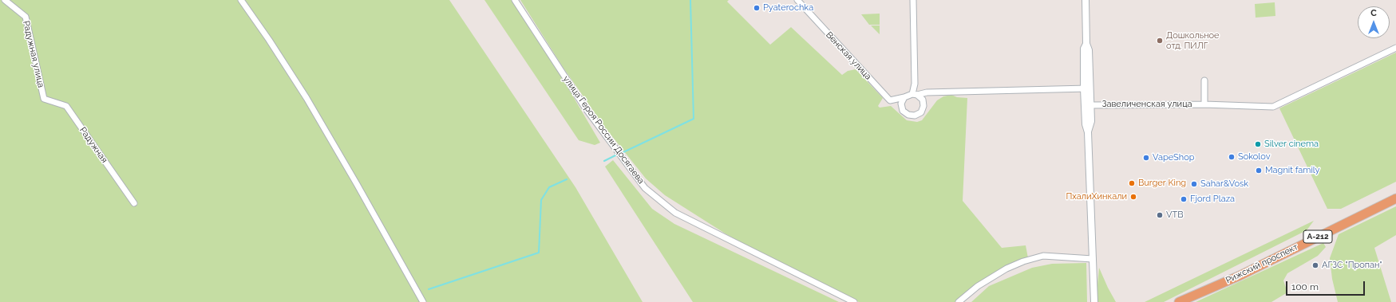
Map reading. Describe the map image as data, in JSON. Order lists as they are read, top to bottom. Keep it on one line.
{"streets":{"highway":["А-212","Рижский проспект"],"street":["Радужная улица","Венская улица","Завеличенская улица","улица Героя России Досягаева","Радужная"]},"crossings":[["Радужная улица","Радужная"]],"places":["Pyaterochka","Дошкольное отд. ПИЛГ","Silver cinema","Sokolov","VapeShop","Magnit family","Burger King","Sahar&Vosk","ПхалиХинкали","Fjord Plaza","VTB","АГЗС \"Пропан\""],"scale_bar":"100 m","north":"top"}
